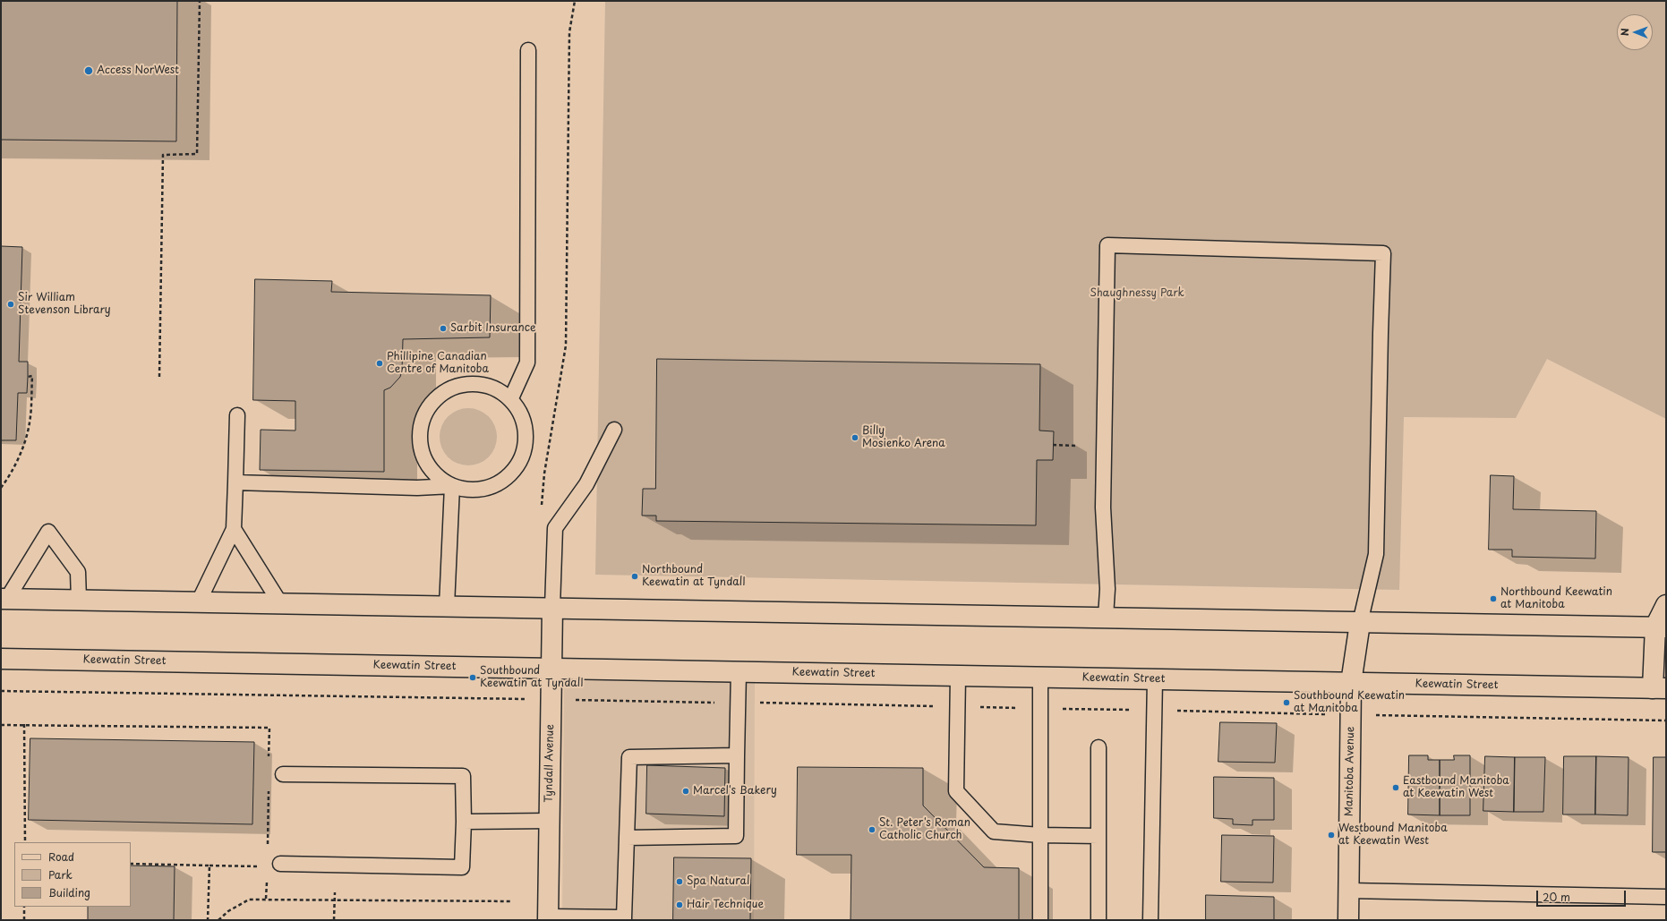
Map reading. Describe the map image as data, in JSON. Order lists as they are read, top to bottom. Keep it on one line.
{"streets":{"main road":["Keewatin Street","Tyndall Avenue","Manitoba Avenue"]},"crossings":[["Keewatin Street","Tyndall Avenue"],["Keewatin Street","Manitoba Avenue"]],"parks":["Shaughnessy Park"],"places":["Access NorWest","Sir William Stevenson Library","Sarbit Insurance","Phillipine Canadian Centre of Manitoba","Billy Mosienko Arena","Northbound Keewatin at Tyndall","Northbound Keewatin at Manitoba","Southbound Keewatin at Tyndall","Southbound Keewatin at Manitoba","Eastbound Manitoba at Keewatin West","Marcel's Bakery","St. Peter's Roman Catholic Church","Westbound Manitoba at Keewatin West","Spa Natural","Hair Technique"],"legend":["Road","Park","Building"],"scale_bar":"20 m","north":"left"}
